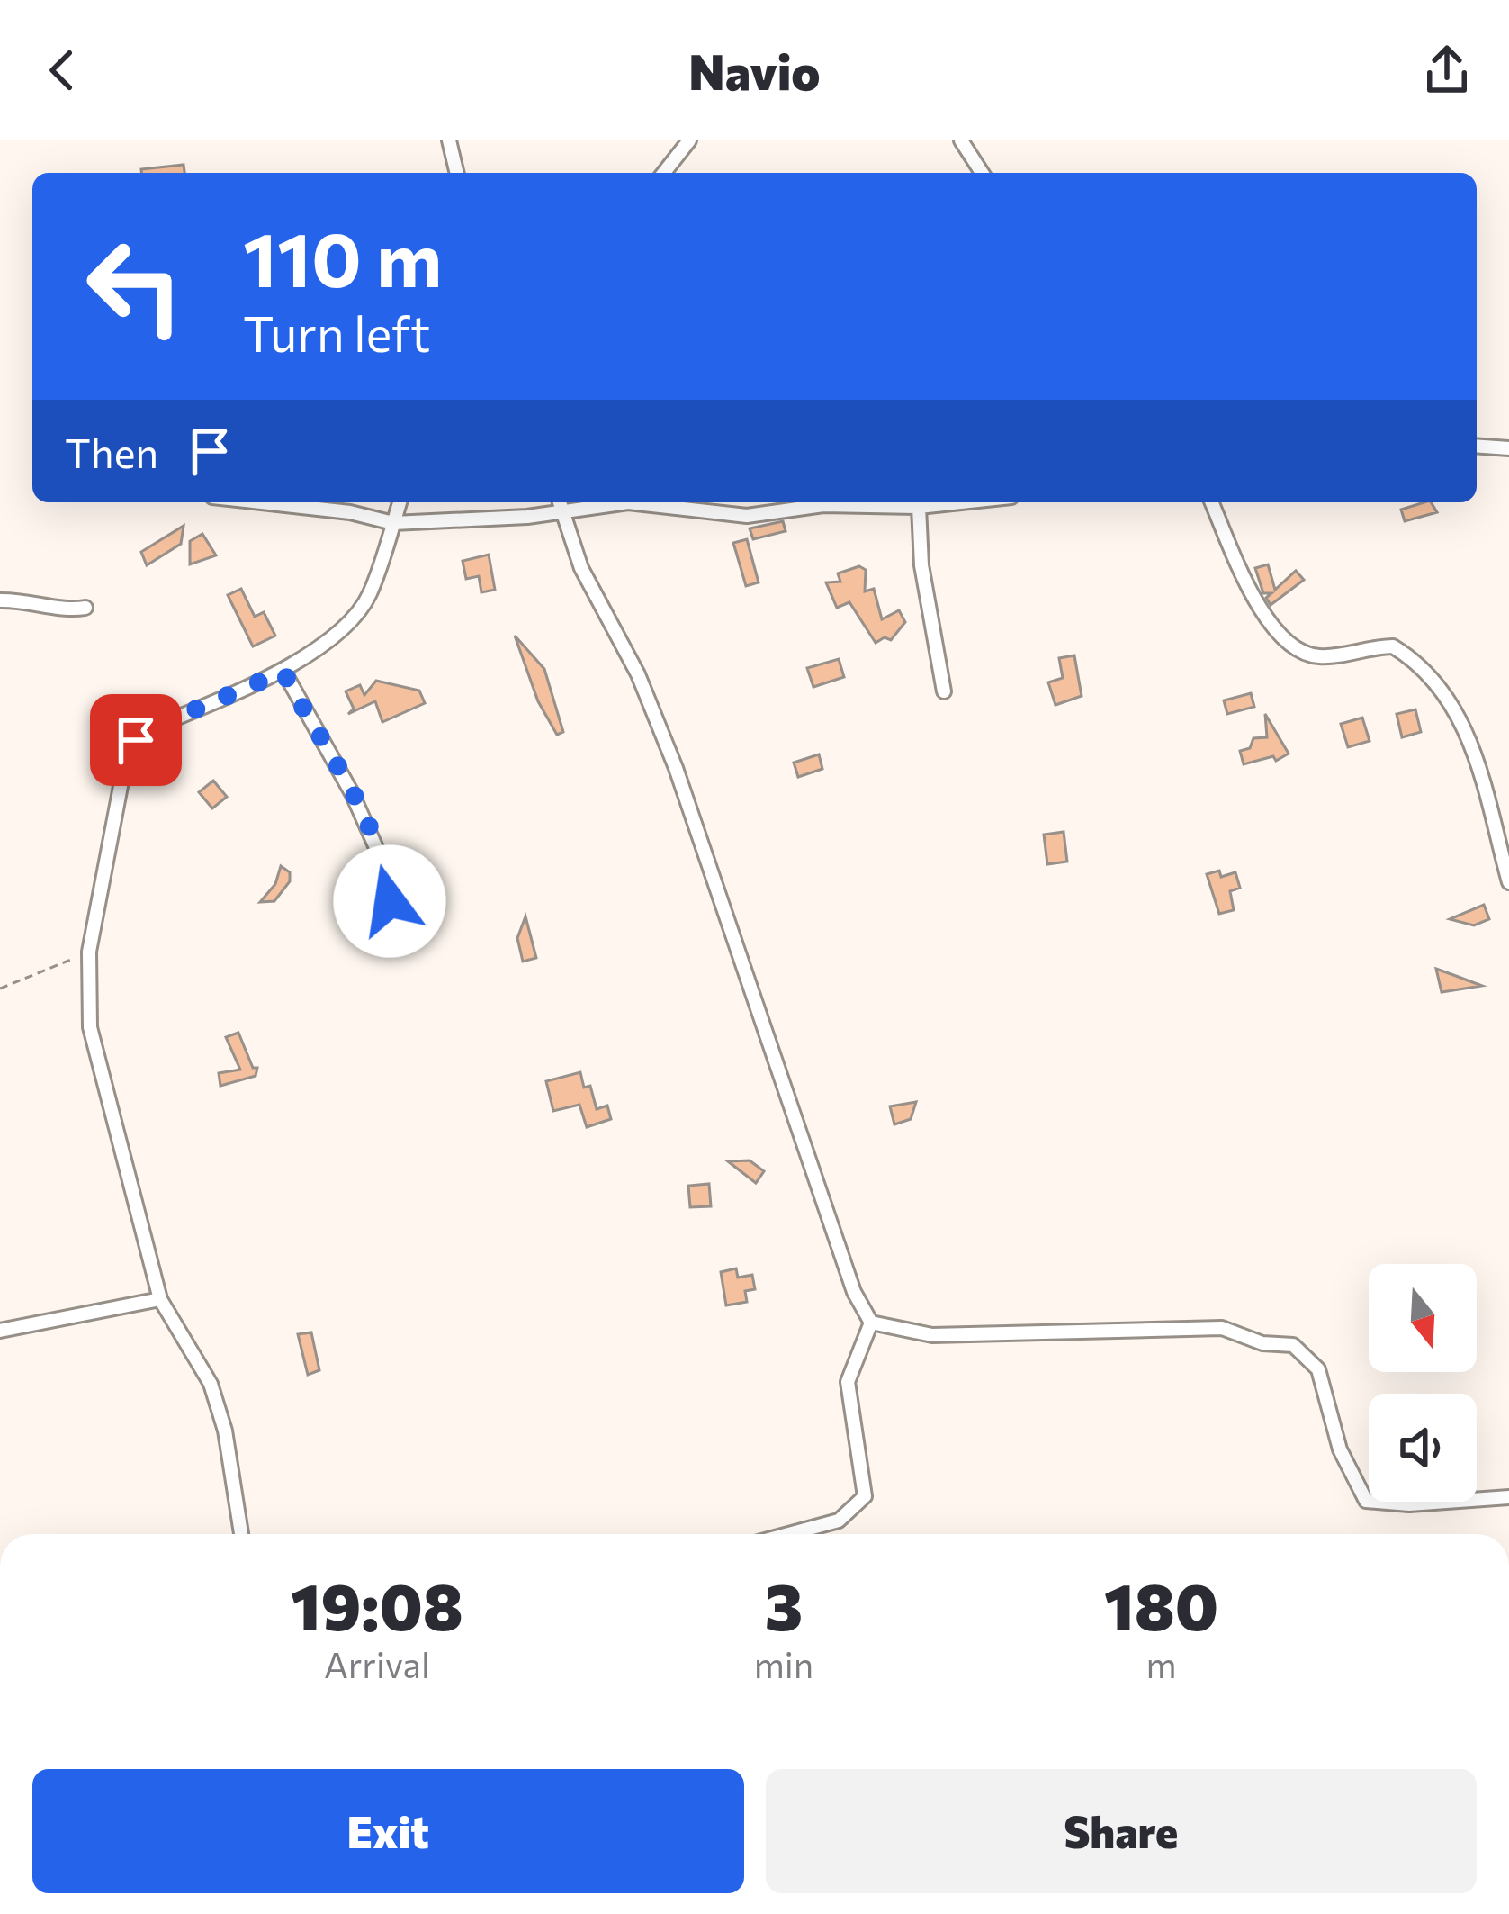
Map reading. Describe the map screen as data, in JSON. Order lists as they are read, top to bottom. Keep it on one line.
{"north":"bottom","page":{"header":"Navio","turn":["110 m","Turn left"],"then":"Then","eta":["19:08","Arrival","3","min","180","m"],"buttons":["Exit","Share"]}}
